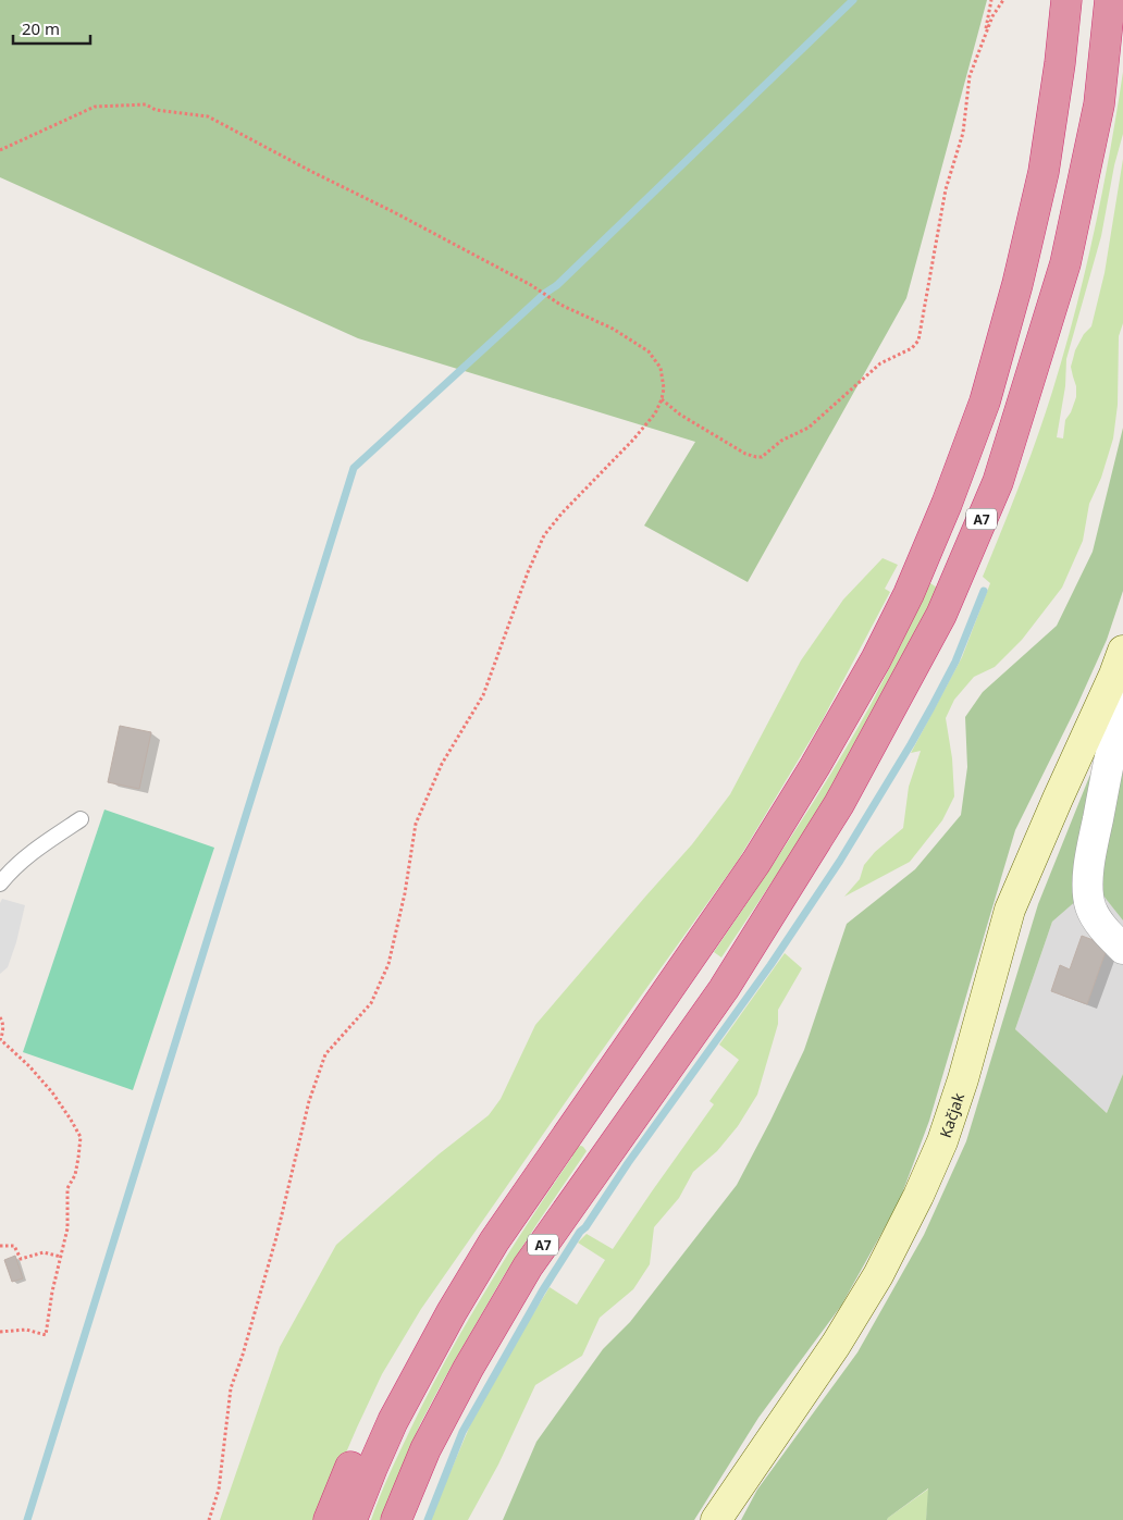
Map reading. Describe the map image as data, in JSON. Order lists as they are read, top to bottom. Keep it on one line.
{"streets":{"highway":["A7"],"main road":["Kačjak"]},"scale_bar":"20 m"}
